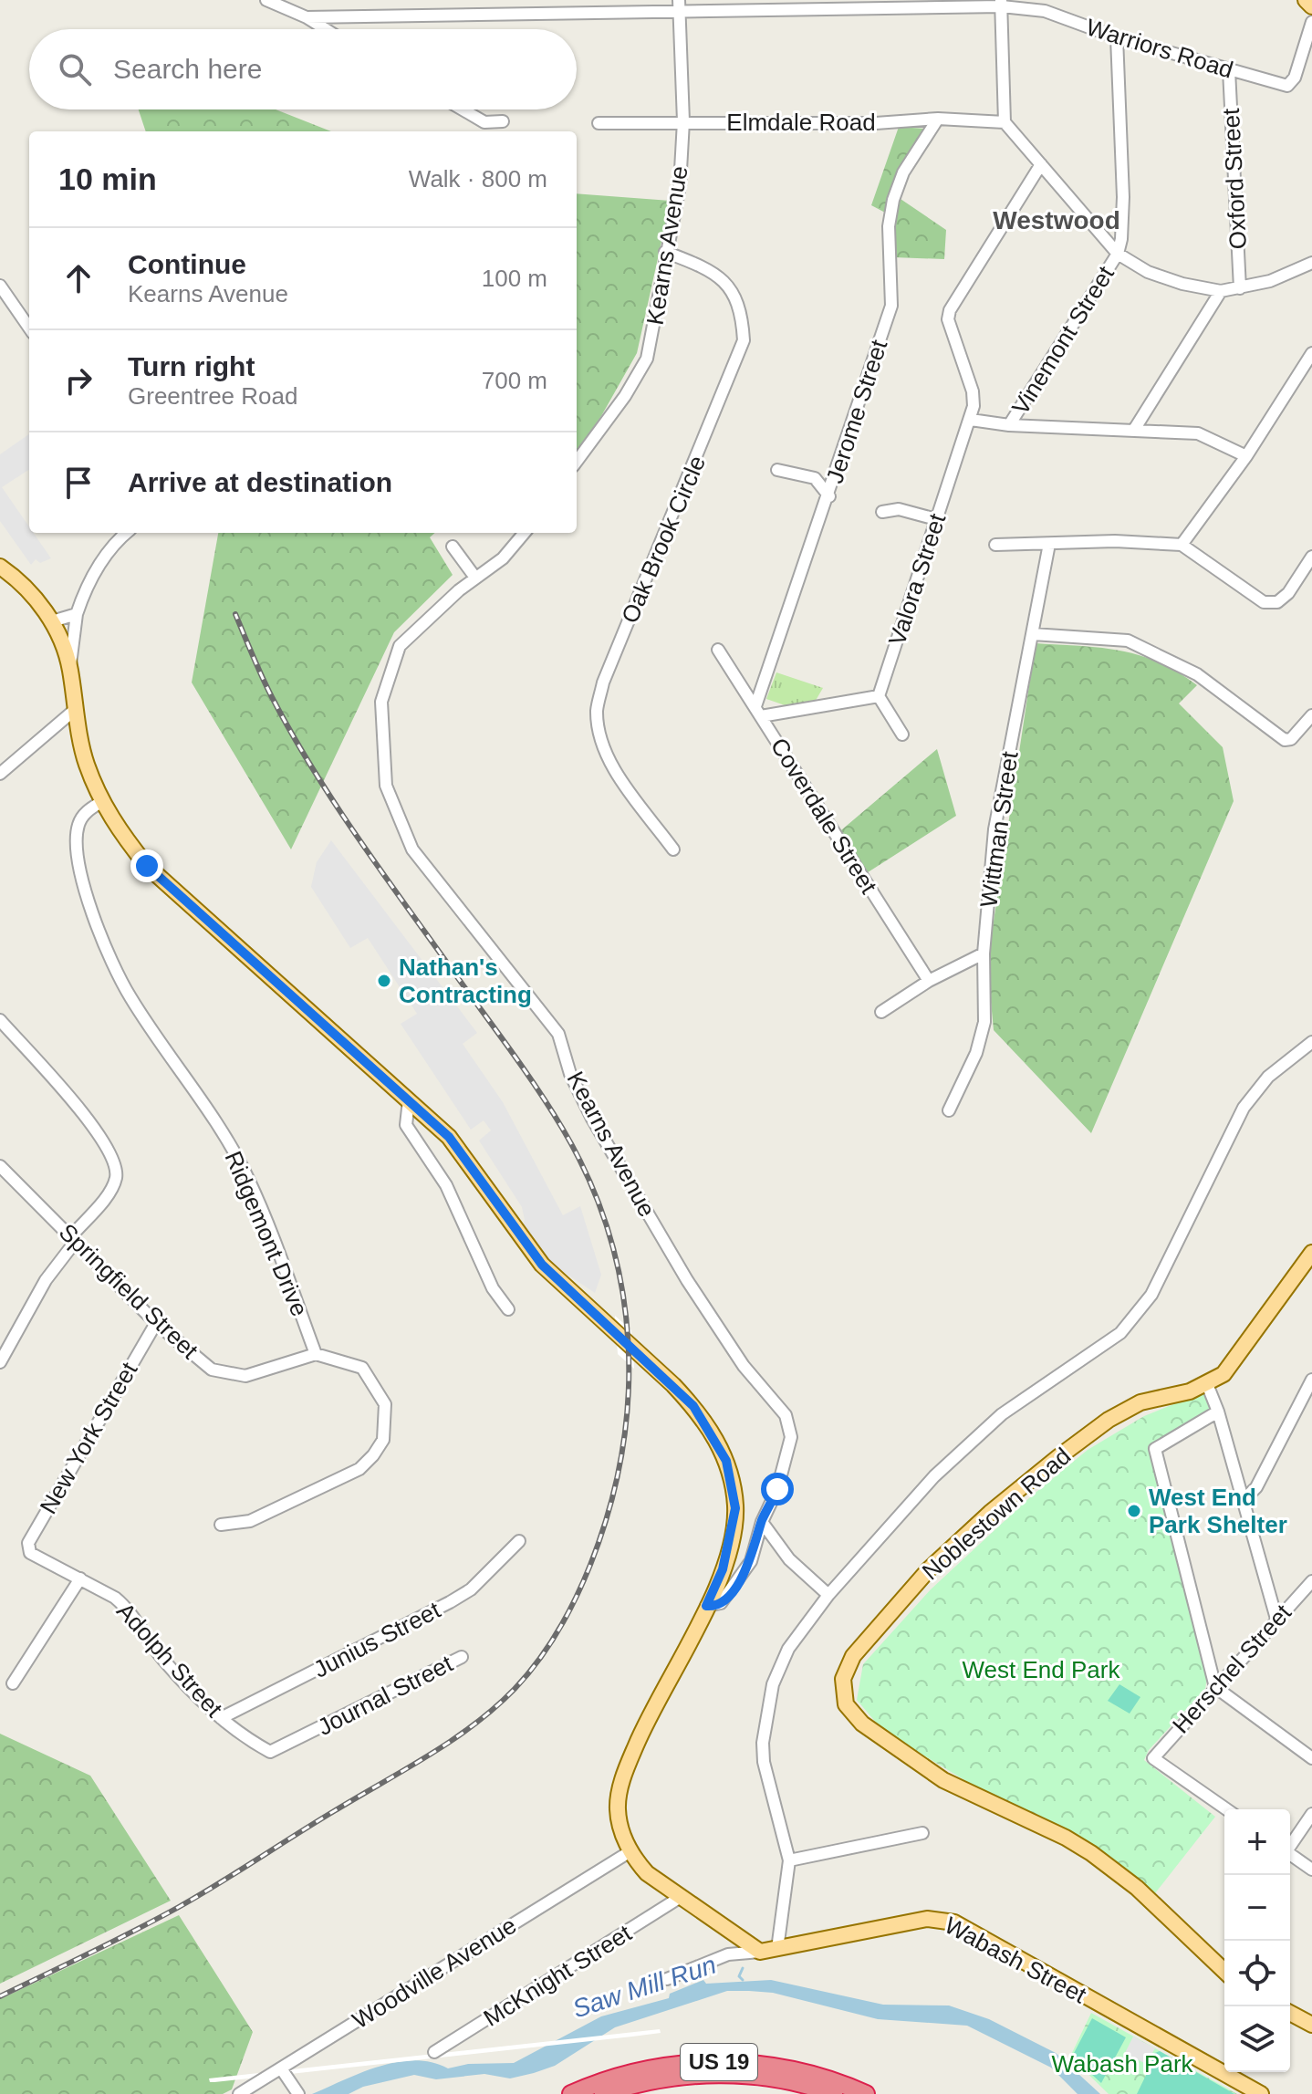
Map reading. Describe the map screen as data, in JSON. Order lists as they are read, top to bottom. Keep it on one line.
{"streets":{"highway":["US 19"],"main road":["Noblestown Road","Wabash Street"],"street":["Warriors Road","Elmdale Road","Oxford Street","Kearns Avenue","Vinemont Street","Jerome Street","Oak Brook Circle","Valora Street","Coverdale Street","Wittman Street","Ridgemont Drive","Springfield Street","New York Street","Junius Street","Adolph Street","Herschel Street","Journal Street","Woodville Avenue","McKnight Street"]},"crossings":[["Warriors Road","Oxford Street"],["Warriors Road","Kearns Avenue"],["Warriors Road","Vinemont Street"],["Elmdale Road","Kearns Avenue"],["Elmdale Road","Jerome Street"],["Kearns Avenue","Oak Brook Circle"],["Jerome Street","Coverdale Street"],["Ridgemont Drive","Springfield Street"],["Springfield Street","New York Street"],["New York Street","Adolph Street"],["Junius Street","Adolph Street"],["Adolph Street","Journal Street"]],"districts":["Westwood"],"water":["Saw Mill Run"],"parks":["West End Park","Wabash Park"],"places":["Nathan's Contracting","West End Park Shelter"],"page":{"search":"Search here","heading":["10 min","Walk · 800 m"],"list":[["Continue","Kearns Avenue","100 m"],["Turn right","Greentree Road","700 m"],"Arrive at destination"],"map_buttons":["+","−"]}}
